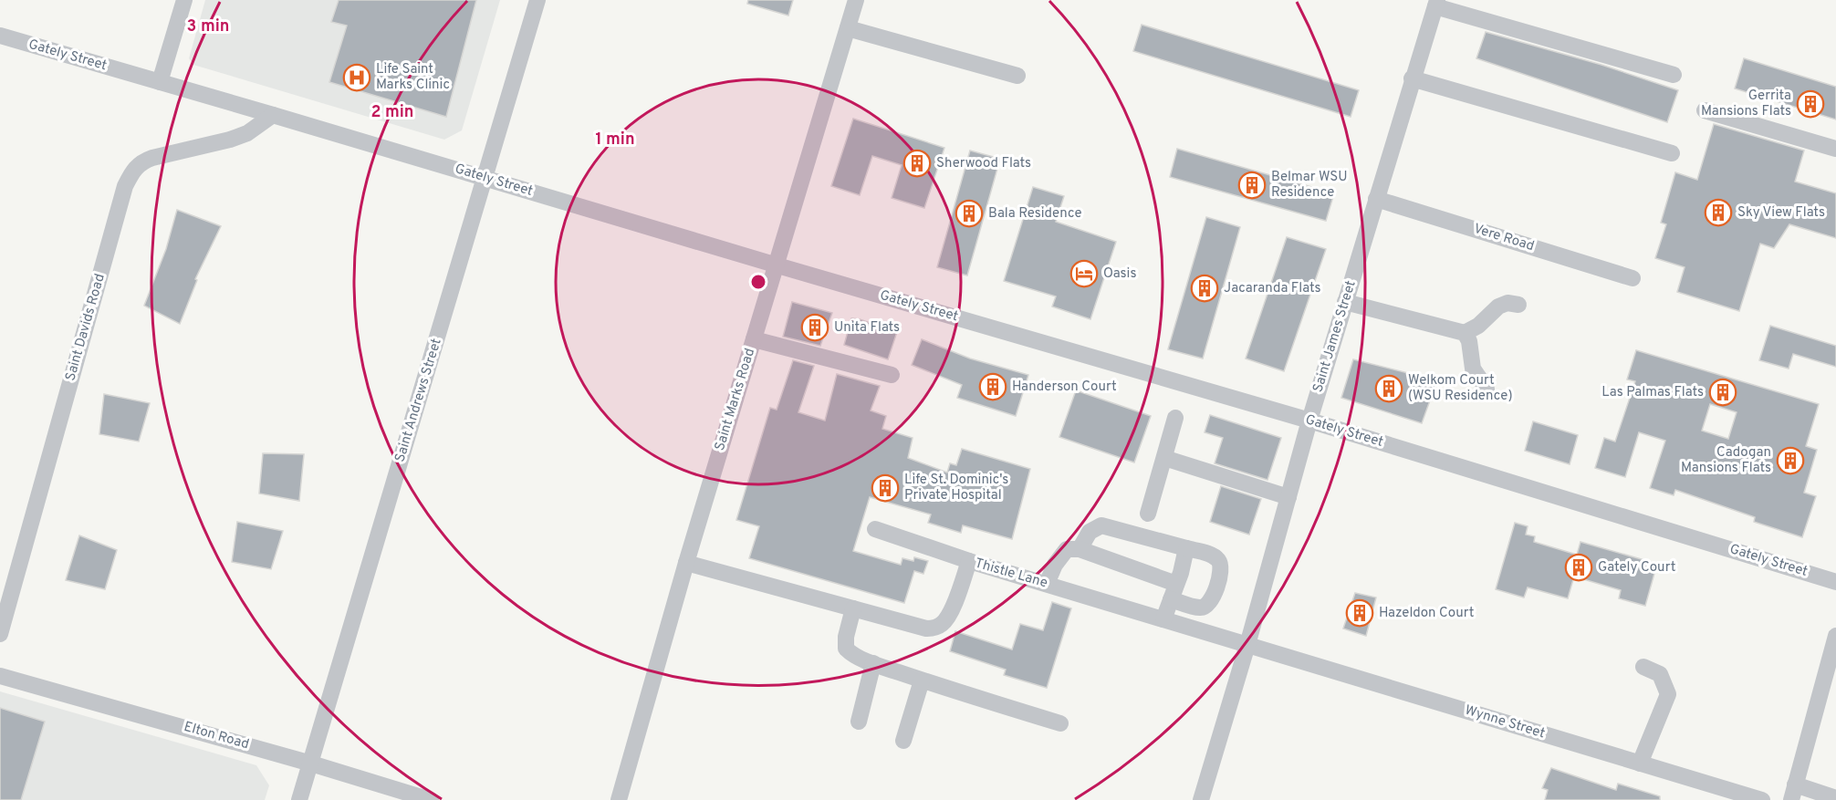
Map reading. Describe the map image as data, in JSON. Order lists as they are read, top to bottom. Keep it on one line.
{"streets":{"street":["Gately Street","Vere Road","Saint Davids Road","Saint James Street","Saint Marks Road","Saint Andrews Street","Thistle Lane","Wynne Street","Elton Road"]},"crossings":[["Gately Street","Saint Davids Road"],["Gately Street","Saint James Street"],["Gately Street","Saint Marks Road"],["Gately Street","Saint Andrews Street"],["Vere Road","Saint James Street"],["Saint James Street","Thistle Lane"],["Saint James Street","Wynne Street"],["Saint Marks Road","Thistle Lane"],["Saint Andrews Street","Elton Road"],["Thistle Lane","Wynne Street"]],"places":{"hospital":["Life Saint Marks Clinic"],"building":["Gerrita Mansions Flats","Sherwood Flats","Belmar WSU Residence","Sky View Flats","Bala Residence","Jacaranda Flats","Unita Flats","Handerson Court","Welkom Court (WSU Residence)","Las Palmas Flats","Cadogan Mansions Flats","Life St. Dominic's Private Hospital","Gately Court","Hazeldon Court"],"hotel":["Oasis"]},"rings":["3 min","2 min","1 min"]}
